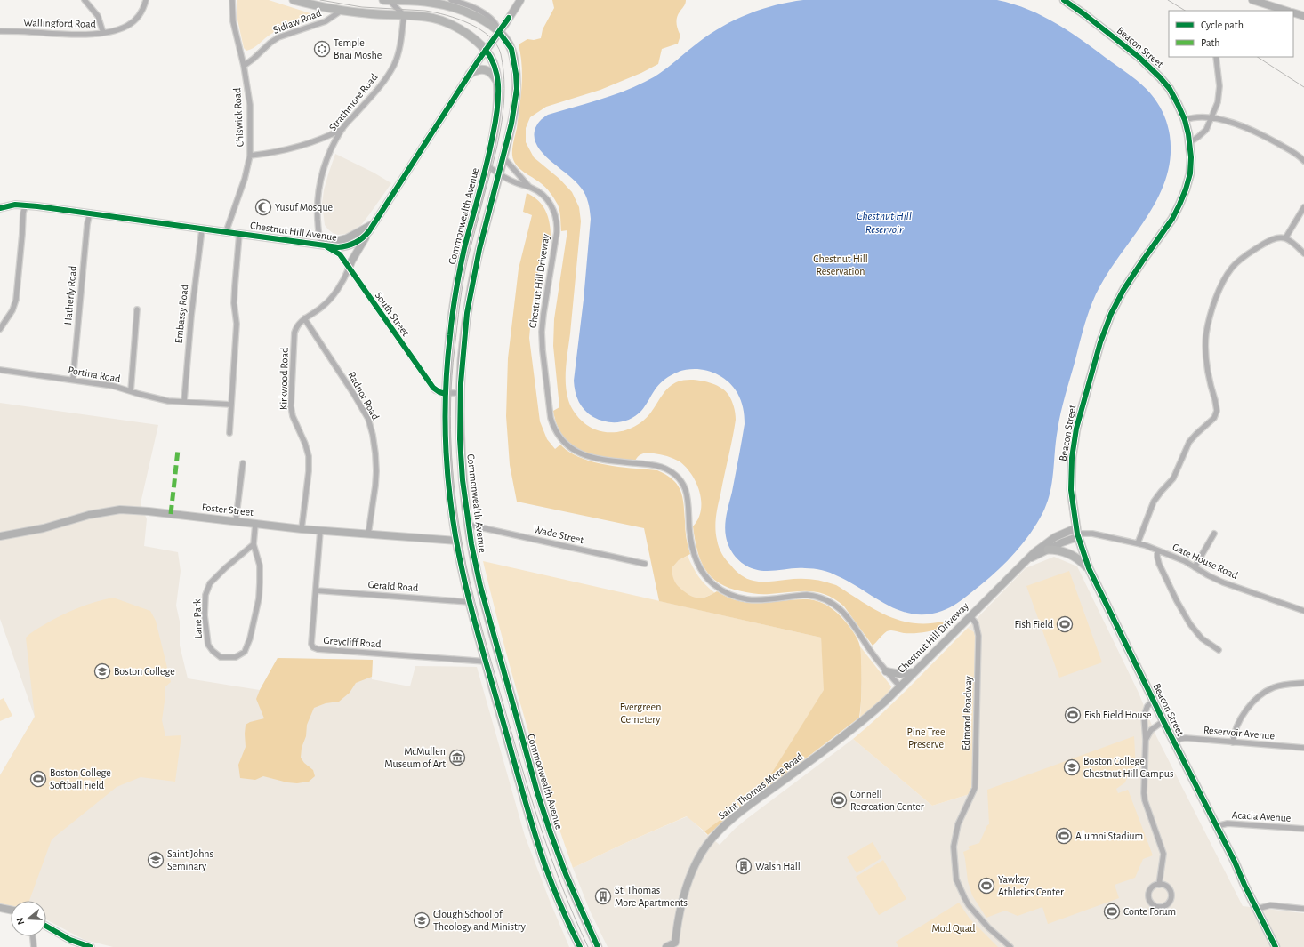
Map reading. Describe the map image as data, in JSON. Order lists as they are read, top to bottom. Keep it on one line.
{"streets":{"main road":["Beacon Street","Commonwealth Avenue","Chestnut Hill Avenue","Chestnut Hill Driveway","Foster Street","Saint Thomas More Road"],"street":["Sidlaw Road","Wallingford Road","Strathmore Road","Chiswick Road","Hatherly Road","Embassy Road","South Street","Portina Road","Kirkwood Road","Radnor Road","Wade Street","Gate House Road","Gerald Road","Lane Park","Greycliff Road","Edmond Roadway","Reservoir Avenue","Acacia Avenue"]},"crossings":[["Sidlaw Road","Chiswick Road"],["Sidlaw Road","Commonwealth Avenue"],["Beacon Street","Chestnut Hill Driveway"],["Beacon Street","Gate House Road"],["Beacon Street","Reservoir Avenue"],["Beacon Street","Acacia Avenue"],["Strathmore Road","Commonwealth Avenue"],["Strathmore Road","Chestnut Hill Avenue"],["Strathmore Road","South Street"],["Chiswick Road","Chestnut Hill Avenue"],["Commonwealth Avenue","Chestnut Hill Avenue"],["Commonwealth Avenue","Chestnut Hill Driveway"],["Commonwealth Avenue","South Street"],["Commonwealth Avenue","Foster Street"],["Commonwealth Avenue","Wade Street"],["Commonwealth Avenue","Gerald Road"],["Commonwealth Avenue","Greycliff Road"],["Chestnut Hill Avenue","Hatherly Road"],["Chestnut Hill Avenue","Embassy Road"],["Chestnut Hill Avenue","South Street"],["Chestnut Hill Driveway","Gate House Road"],["Chestnut Hill Driveway","Edmond Roadway"],["Chestnut Hill Driveway","Saint Thomas More Road"],["Hatherly Road","Portina Road"],["Embassy Road","Portina Road"],["South Street","Kirkwood Road"],["Kirkwood Road","Radnor Road"],["Kirkwood Road","Foster Street"],["Radnor Road","Foster Street"],["Foster Street","Lane Park"],["Foster Street","Greycliff Road"],["Gerald Road","Greycliff Road"]],"water":["Chestnut Hill Reservoir"],"parks":["Chestnut Hill Reservation","Evergreen Cemetery","Pine Tree Preserve","Mod Quad"],"places":{"synagogue":["Temple Bnai Moshe"],"mosque":["Yusuf Mosque"],"sports":["Fish Field","Fish Field House","Boston College Softball Field","Connell Recreation Center","Alumni Stadium","Yawkey Athletics Center","Conte Forum"],"school or university":["Boston College","Boston College Chestnut Hill Campus","Saint Johns Seminary","Clough School of Theology and Ministry"],"museum":["McMullen Museum of Art"],"building":["Walsh Hall","St. Thomas More Apartments"]},"legend":["Cycle path","Path"],"north":"left"}
